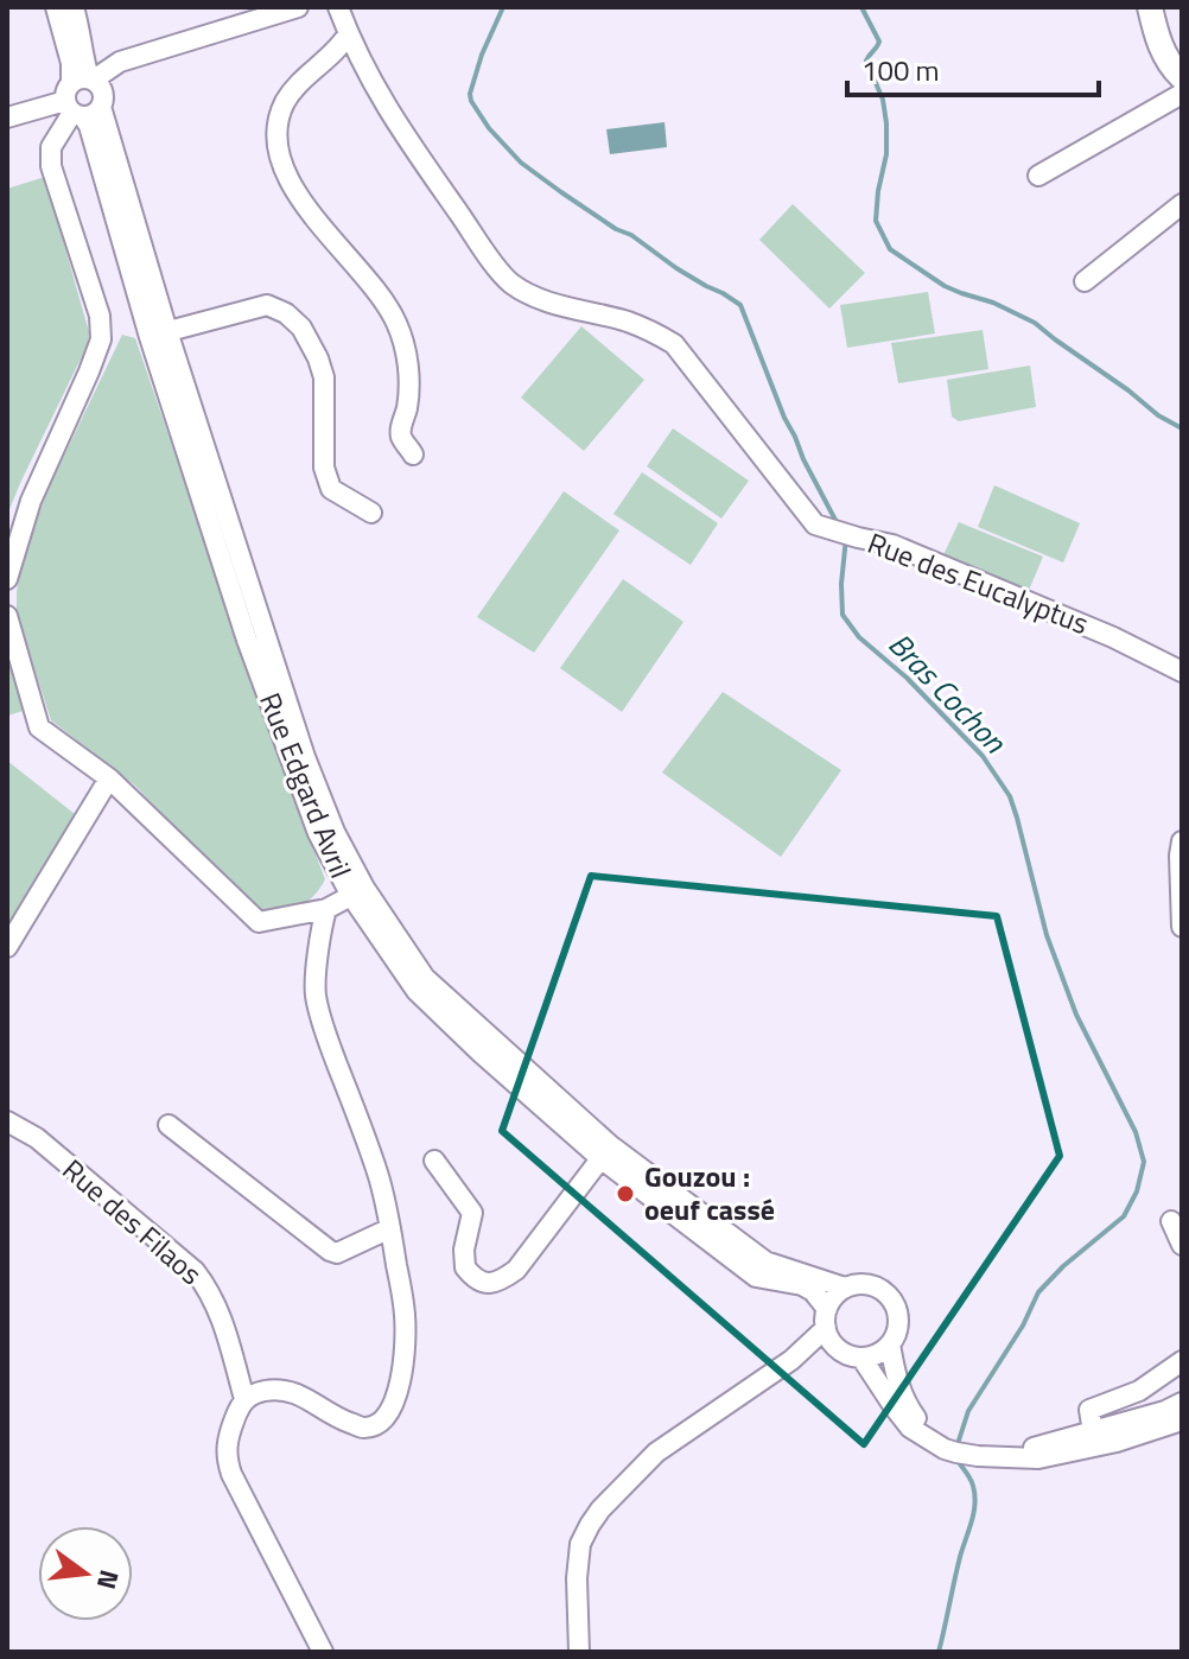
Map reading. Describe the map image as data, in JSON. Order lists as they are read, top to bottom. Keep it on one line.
{"streets":{"street":["Rue des Eucalyptus","Rue Edgard Avril","Rue des Filaos"]},"water":["Bras Cochon"],"places":["Gouzou : oeuf cassé"],"scale_bar":"100 m","north":"right"}
